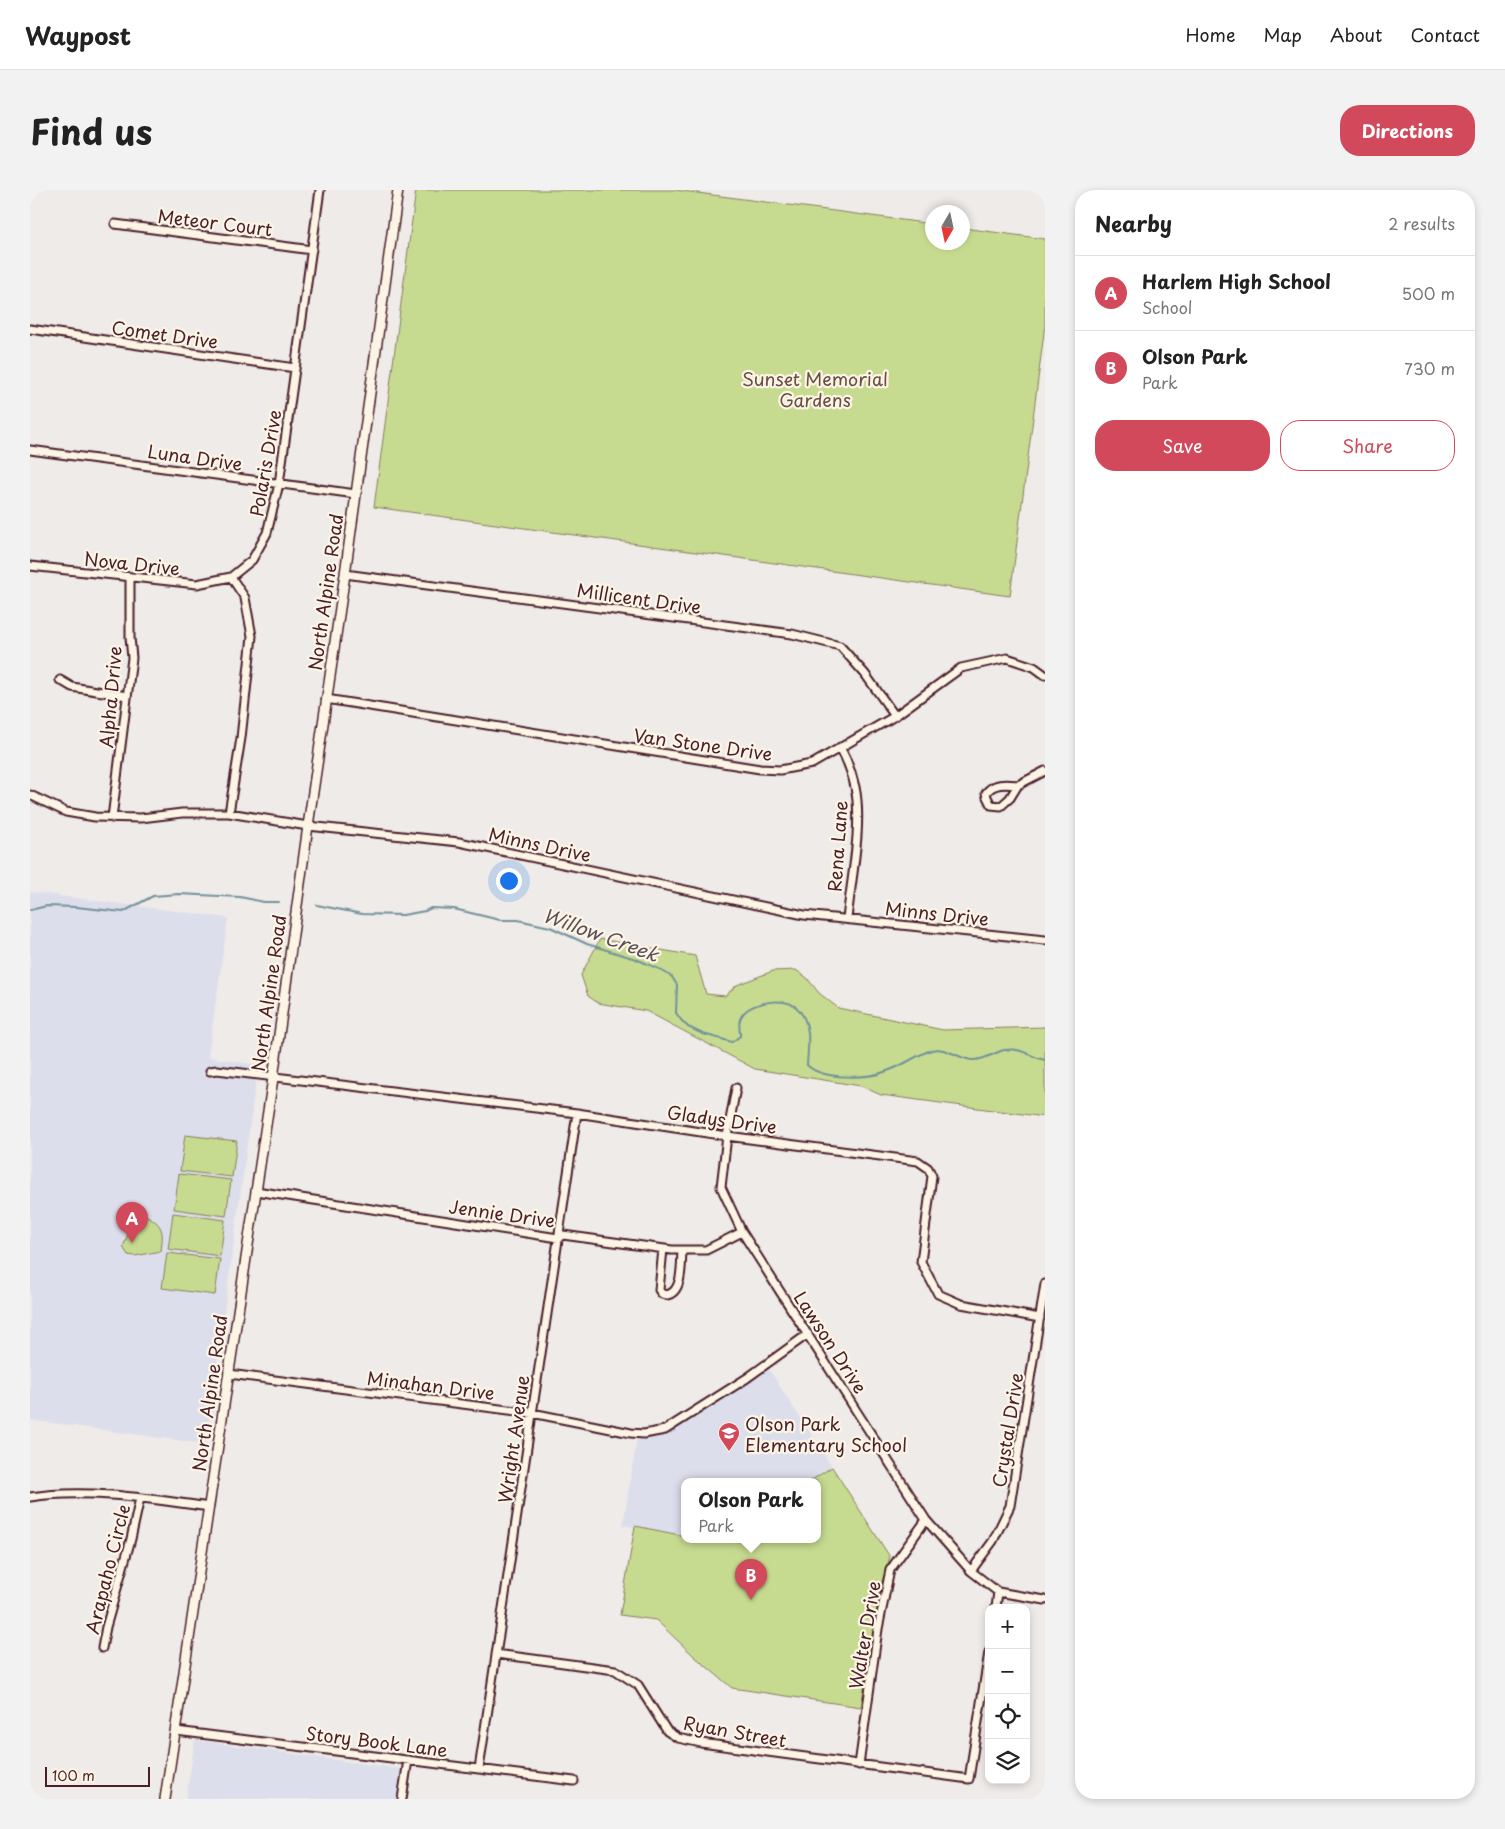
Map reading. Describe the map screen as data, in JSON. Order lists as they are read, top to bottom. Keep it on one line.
{"streets":{"main road":["North Alpine Road"],"street":["Meteor Court","Comet Drive","Luna Drive","Polaris Drive","Nova Drive","Millicent Drive","Alpha Drive","Van Stone Drive","Minns Drive","Rena Lane","Gladys Drive","Jennie Drive","Lawson Drive","Minahan Drive","Crystal Drive","Wright Avenue","Arapaho Circle","Walter Drive","Ryan Street","Story Book Lane"]},"crossings":[["Meteor Court","Polaris Drive"],["Comet Drive","Polaris Drive"],["Luna Drive","Polaris Drive"],["Luna Drive","North Alpine Road"],["Polaris Drive","Nova Drive"],["Nova Drive","Alpha Drive"],["North Alpine Road","Millicent Drive"],["North Alpine Road","Van Stone Drive"],["North Alpine Road","Minns Drive"],["North Alpine Road","Gladys Drive"],["North Alpine Road","Jennie Drive"],["North Alpine Road","Minahan Drive"],["North Alpine Road","Story Book Lane"],["Millicent Drive","Van Stone Drive"],["Alpha Drive","Minns Drive"],["Van Stone Drive","Rena Lane"],["Minns Drive","Rena Lane"],["Gladys Drive","Lawson Drive"],["Gladys Drive","Crystal Drive"],["Gladys Drive","Wright Avenue"],["Jennie Drive","Lawson Drive"],["Jennie Drive","Wright Avenue"],["Lawson Drive","Minahan Drive"],["Lawson Drive","Crystal Drive"],["Lawson Drive","Walter Drive"],["Minahan Drive","Wright Avenue"],["Wright Avenue","Ryan Street"],["Wright Avenue","Story Book Lane"],["Walter Drive","Ryan Street"]],"water":["Willow Creek"],"parks":["Sunset Memorial Gardens"],"places":{"school or university":["Olson Park Elementary School"]},"scale_bar":"100 m","north":"bottom","page":{"header":"Waypost","nav":["Home","Map","About","Contact"],"title":"Find us","buttons":["Directions",["Save","Share"]],"heading":["Nearby","2 results"],"list":[{"mark":"A","name":"Harlem High School","note":"School","value":"500 m"},{"mark":"B","name":"Olson Park","note":"Park","value":"730 m"}],"pins":["A","B"],"popup":["Olson Park","Park"],"map_buttons":["+","−"],"scale":"100 m"}}
